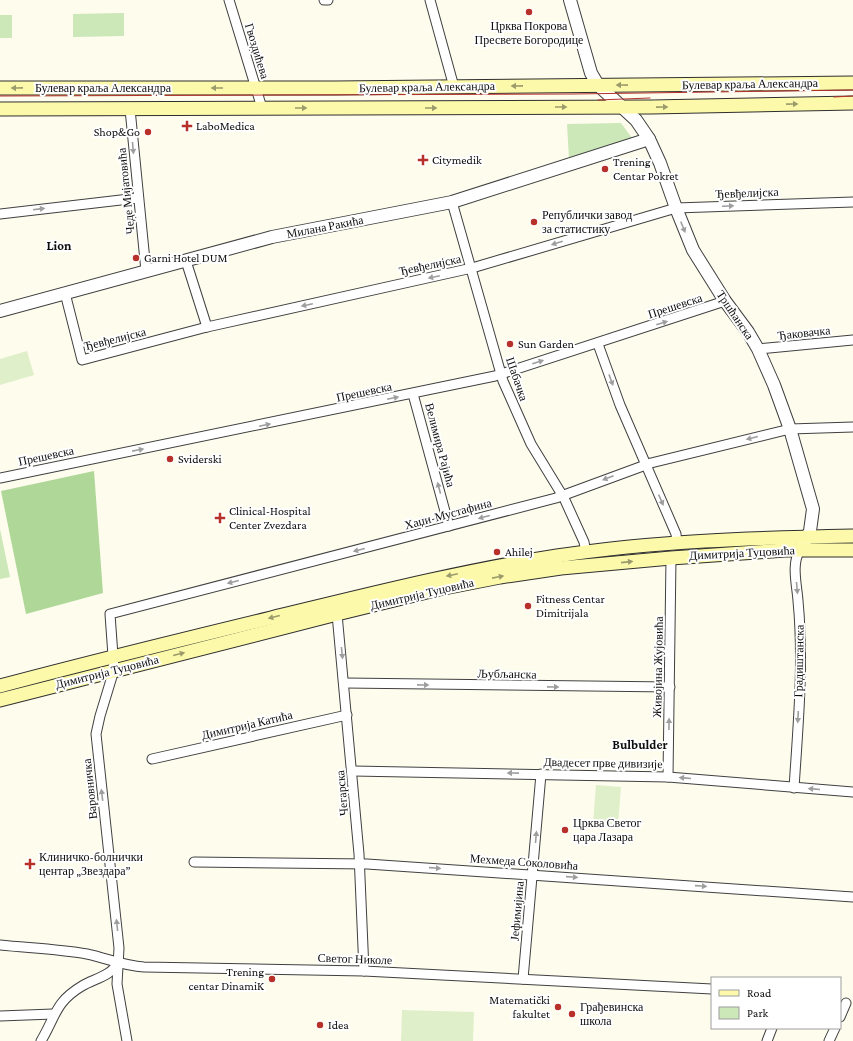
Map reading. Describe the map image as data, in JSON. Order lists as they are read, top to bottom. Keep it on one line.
{"streets":{"main road":["Булевар краља Александра","Димитрија Туцовића"],"street":["Гвоздићева","Чеде Мијатовића","Ђевђелијска","Милана Ракића","Прешевска","Тршћанска","Ђаковачка","Шабачка","Велимира Рајића","Хаџи-Мустафина","Градиштанска","Живојина Жујовића","Љубљанска","Димитрија Катића","Двадесет прве дивизије","Варовничка","Чегарска","Мехмеда Соколовића","Јефимијина","Светог Николе"]},"crossings":[["Гвоздићева","Булевар краља Александра"],["Булевар краља Александра","Чеде Мијатовића"],["Булевар краља Александра","Тршћанска"],["Чеде Мијатовића","Милана Ракића"],["Ђевђелијска","Милана Ракића"],["Ђевђелијска","Тршћанска"],["Ђевђелијска","Шабачка"],["Милана Ракића","Тршћанска"],["Милана Ракића","Шабачка"],["Прешевска","Тршћанска"],["Прешевска","Шабачка"],["Прешевска","Велимира Рајића"],["Тршћанска","Ђаковачка"],["Тршћанска","Хаџи-Мустафина"],["Тршћанска","Димитрија Туцовића"],["Тршћанска","Градиштанска"],["Шабачка","Хаџи-Мустафина"],["Шабачка","Димитрија Туцовића"],["Велимира Рајића","Хаџи-Мустафина"],["Хаџи-Мустафина","Варовничка"],["Димитрија Туцовића","Градиштанска"],["Димитрија Туцовића","Живојина Жујовића"],["Димитрија Туцовића","Варовничка"],["Димитрија Туцовића","Чегарска"],["Градиштанска","Двадесет прве дивизије"],["Живојина Жујовића","Љубљанска"],["Живојина Жујовића","Двадесет прве дивизије"],["Љубљанска","Чегарска"],["Димитрија Катића","Чегарска"],["Двадесет прве дивизије","Чегарска"],["Двадесет прве дивизије","Јефимијина"],["Варовничка","Светог Николе"],["Чегарска","Мехмеда Соколовића"],["Чегарска","Светог Николе"],["Мехмеда Соколовића","Јефимијина"],["Јефимијина","Светог Николе"]],"one_way":["Чеде Мијатовића","Прешевска","Велимира Рајића","Хаџи-Мустафина","Градиштанска","Живојина Жујовића","Љубљанска","Двадесет прве дивизије","Варовничка","Мехмеда Соколовића","Јефимијина"],"districts":["Lion","Bulbulder"],"places":{"other":["Црква Покрова Пресвете Богородице","Shop&Go","Trening Centar Pokret","Републички завод за статистику","Garni Hotel DUM","Sun Garden","Sviderski","Ahilej","Fitness Centar Dimitrijala","Црква Светог цара Лазара","Trening centar DinamiK","Matematički fakultet","Грађевинска школа","Idea"],"health":["LaboMedica","Citymedik","Clinical-Hospital Center Zvezdara","Клиничко-болнички центар „Звездара”"]},"legend":["Road","Park"]}
